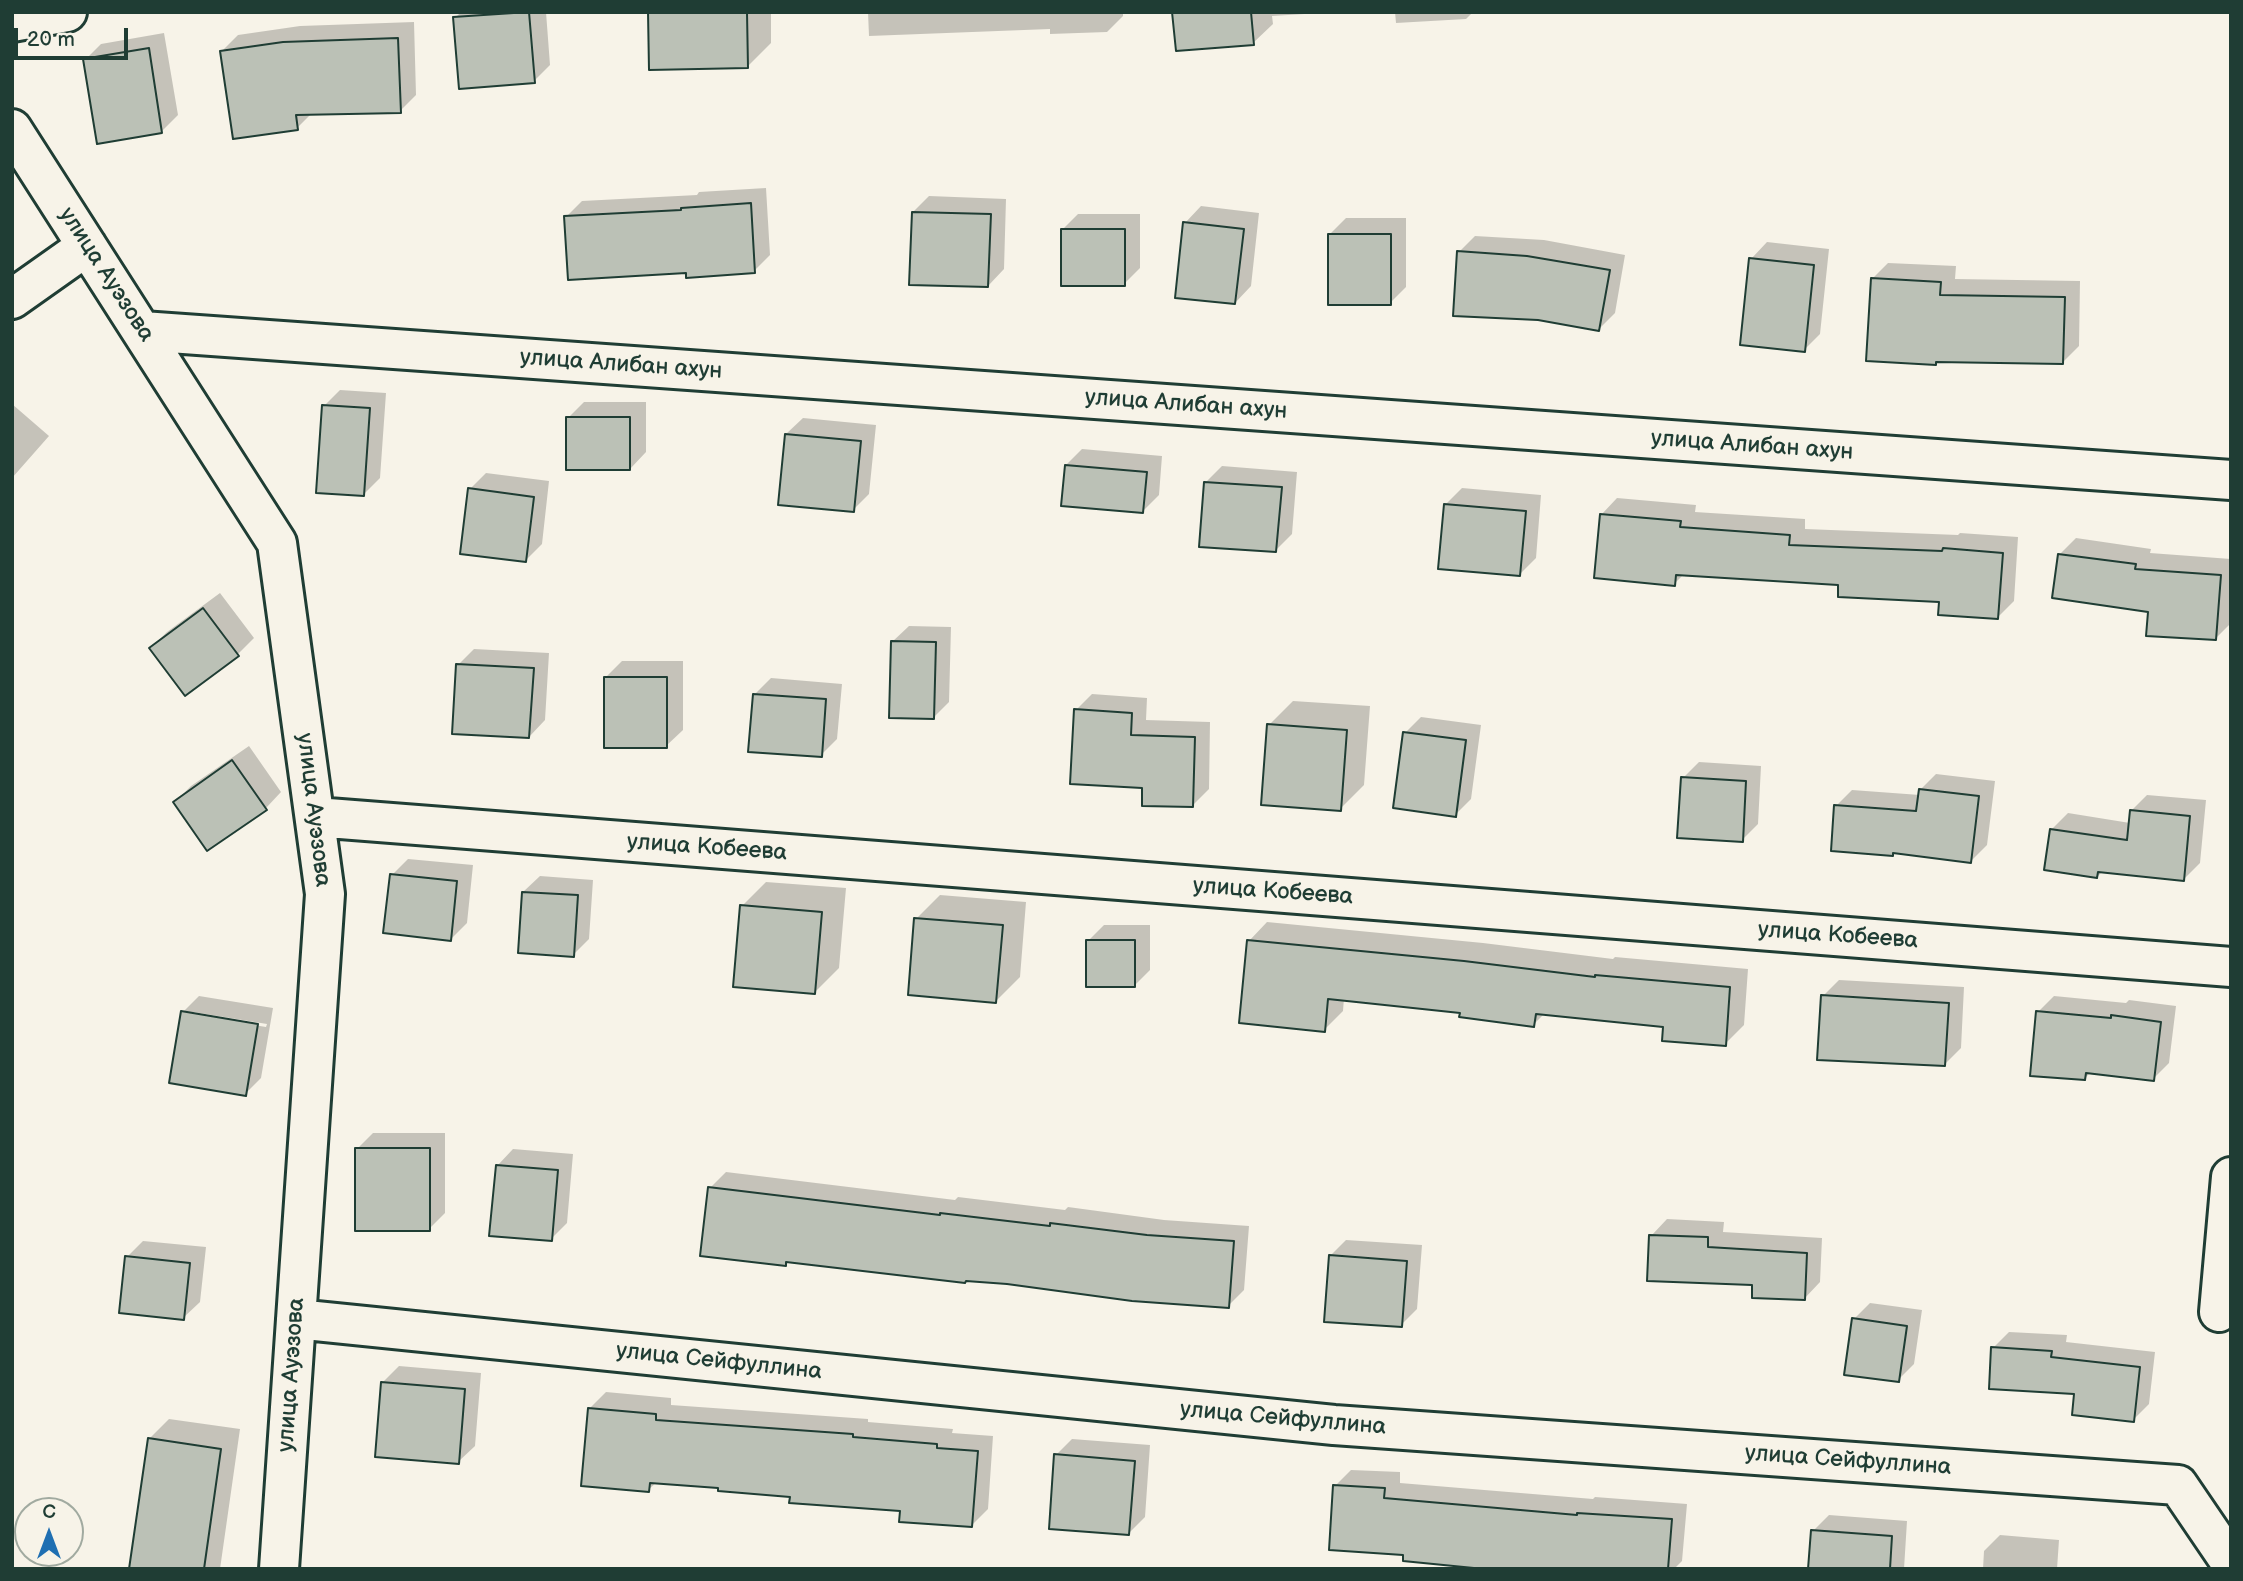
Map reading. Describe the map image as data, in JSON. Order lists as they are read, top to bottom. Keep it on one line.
{"streets":{"street":["улица Ауэзова","улица Алибан ахун","улица Кобеева","улица Сейфуллина"]},"crossings":[["улица Ауэзова","улица Алибан ахун"],["улица Ауэзова","улица Кобеева"],["улица Ауэзова","улица Сейфуллина"]],"scale_bar":"20 m","north":"top"}
